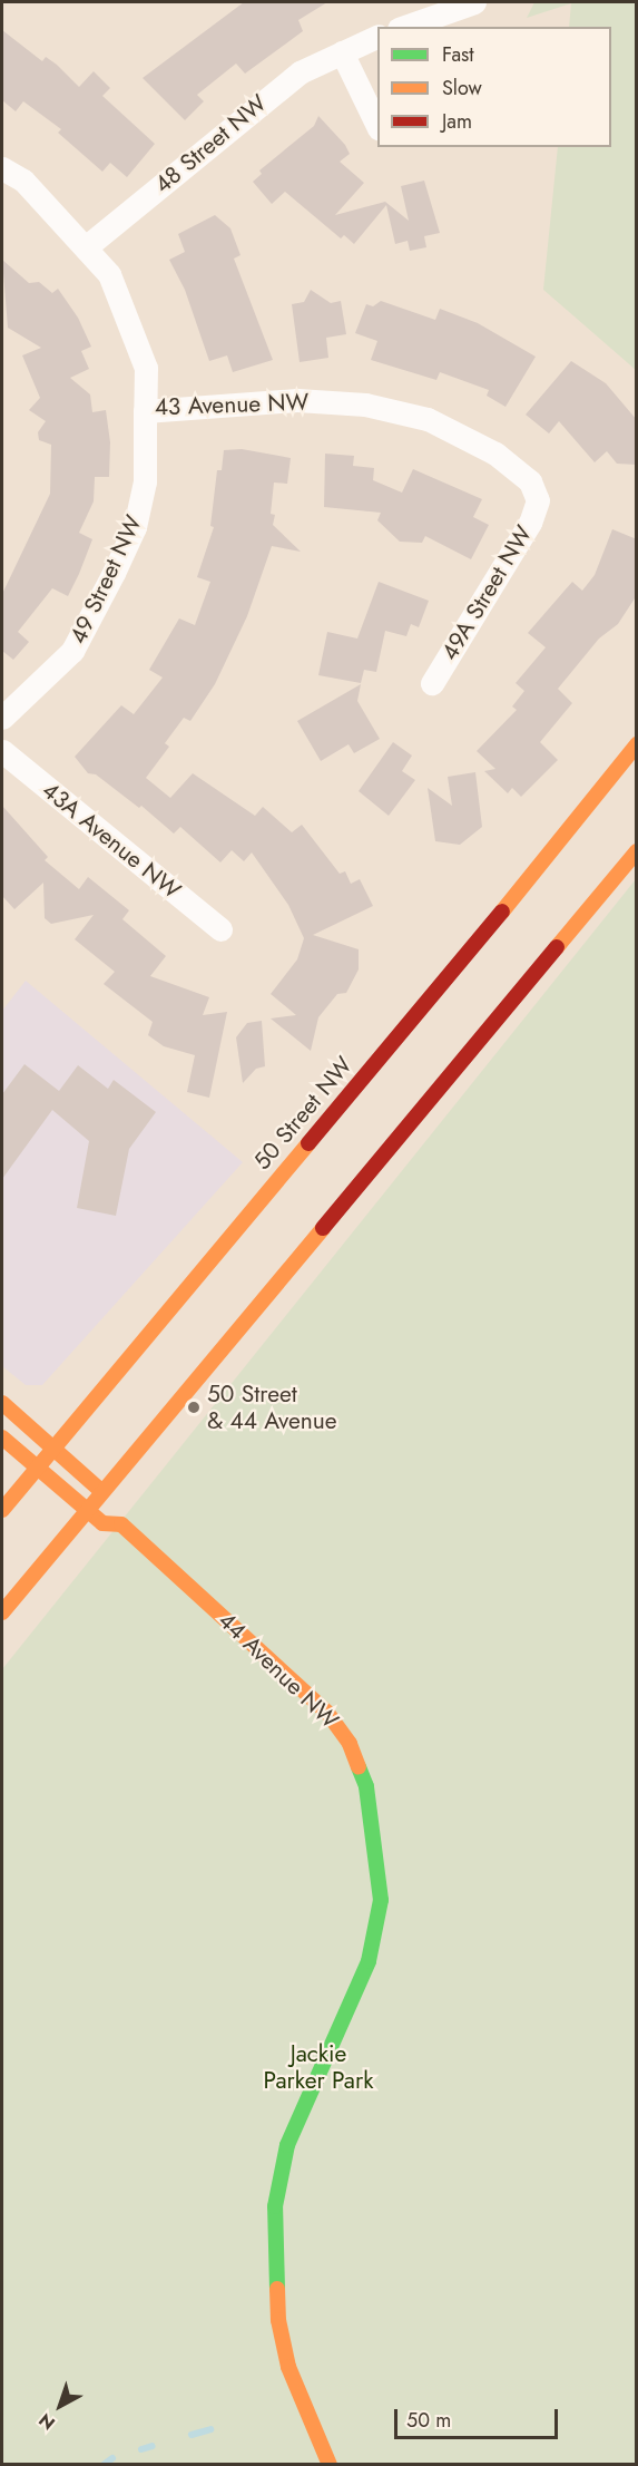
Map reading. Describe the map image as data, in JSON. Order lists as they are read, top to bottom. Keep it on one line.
{"streets":{"main road":["50 Street NW","44 Avenue NW"],"street":["48 Street NW","43 Avenue NW","49 Street NW","49A Street NW","43A Avenue NW"]},"crossings":[["48 Street NW","43 Avenue NW"],["43 Avenue NW","49 Street NW"],["43 Avenue NW","49A Street NW"],["50 Street NW","44 Avenue NW"]],"parks":["Jackie Parker Park"],"places":["50 Street & 44 Avenue"],"legend":["Fast","Slow","Jam"],"scale_bar":"50 m","north":"bottom left"}
